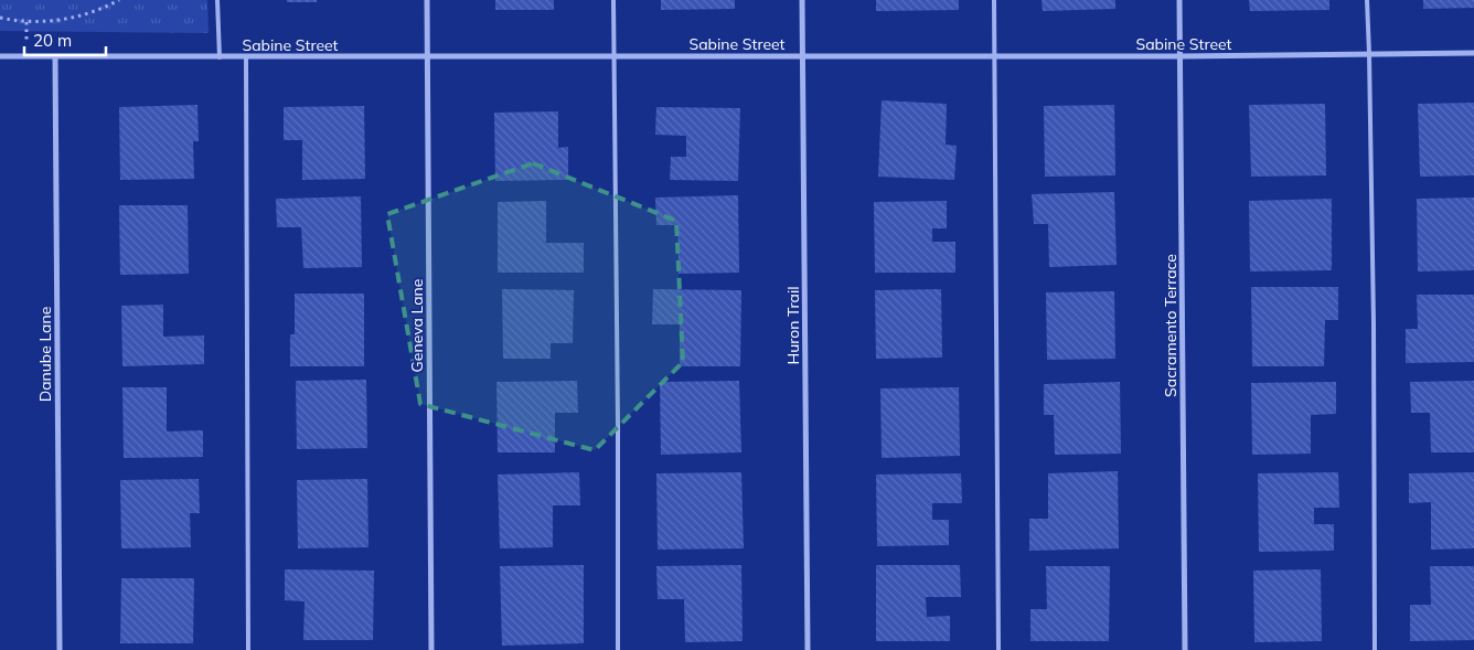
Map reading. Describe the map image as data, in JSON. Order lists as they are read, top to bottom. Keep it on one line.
{"streets":{"street":["Sabine Street","Geneva Lane","Huron Trail","Sacramento Terrace","Danube Lane"]},"crossings":[["Sabine Street","Geneva Lane"],["Sabine Street","Huron Trail"],["Sabine Street","Sacramento Terrace"],["Sabine Street","Danube Lane"]],"scale_bar":"20 m"}
